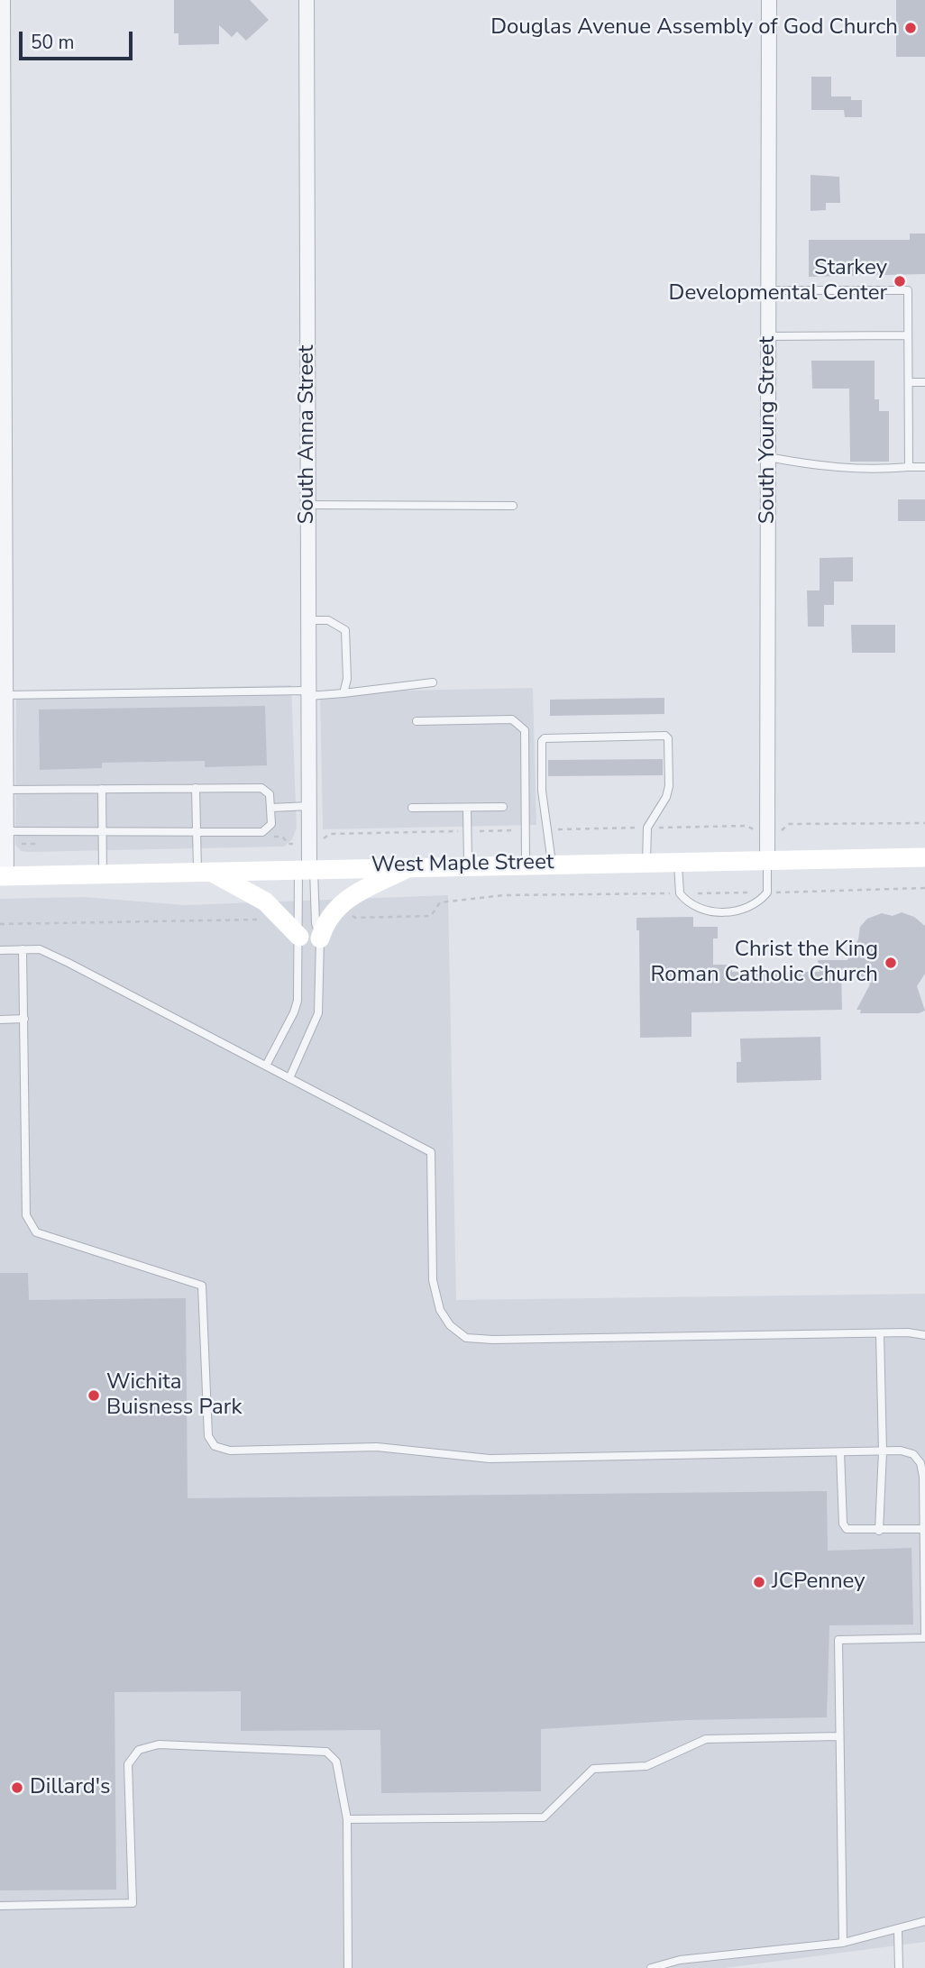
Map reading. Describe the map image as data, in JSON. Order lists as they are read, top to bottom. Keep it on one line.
{"streets":{"main road":["West Maple Street"],"street":["South Young Street","South Anna Street"]},"crossings":[["South Young Street","West Maple Street"],["South Anna Street","West Maple Street"]],"places":["Douglas Avenue Assembly of God Church","Starkey Developmental Center","Christ the King Roman Catholic Church","Wichita Buisness Park","JCPenney","Dillard's"],"scale_bar":"50 m"}
